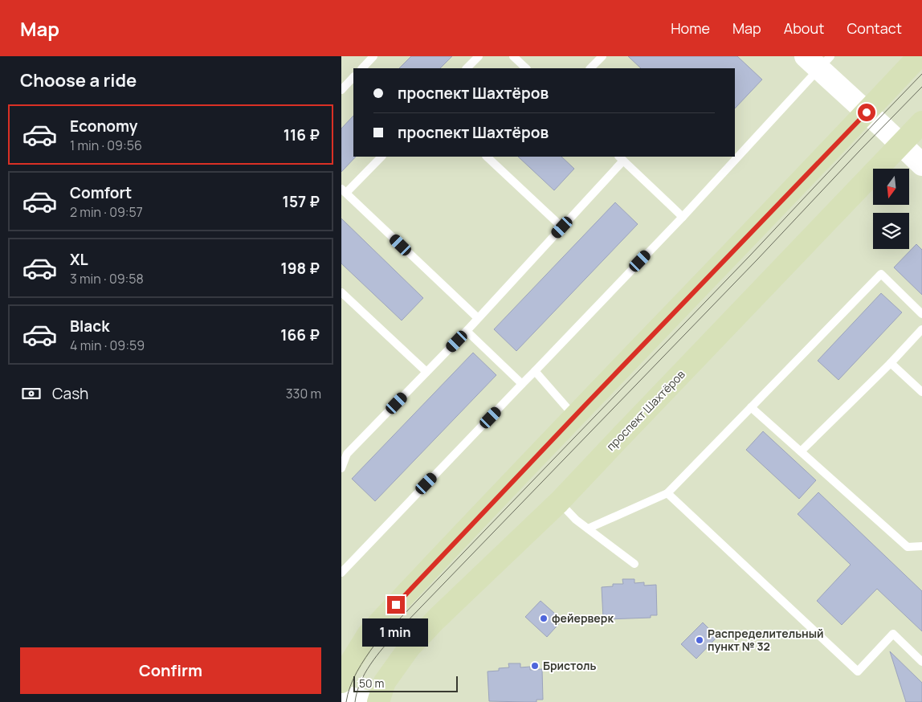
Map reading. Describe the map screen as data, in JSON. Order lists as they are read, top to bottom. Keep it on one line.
{"streets":{"main road":["проспект Шахтёров"]},"places":["фейерверк","Распределительный пункт № 32","Бристоль"],"scale_bar":"50 m","north":"bottom","page":{"header":"Map","nav":["Home","Map","About","Contact"],"heading":"Choose a ride","banner":["проспект Шахтёров","проспект Шахтёров"],"list":[{"name":"Economy","note":"1 min · 09:56","value":"116 ₽"},{"name":"Comfort","note":"2 min · 09:57","value":"157 ₽"},{"name":"XL","note":"3 min · 09:58","value":"198 ₽"},{"name":"Black","note":"4 min · 09:59","value":"166 ₽"}],"pay":["Cash","330 m"],"bubble":"1 min","buttons":"Confirm","scale":"50 m"}}
